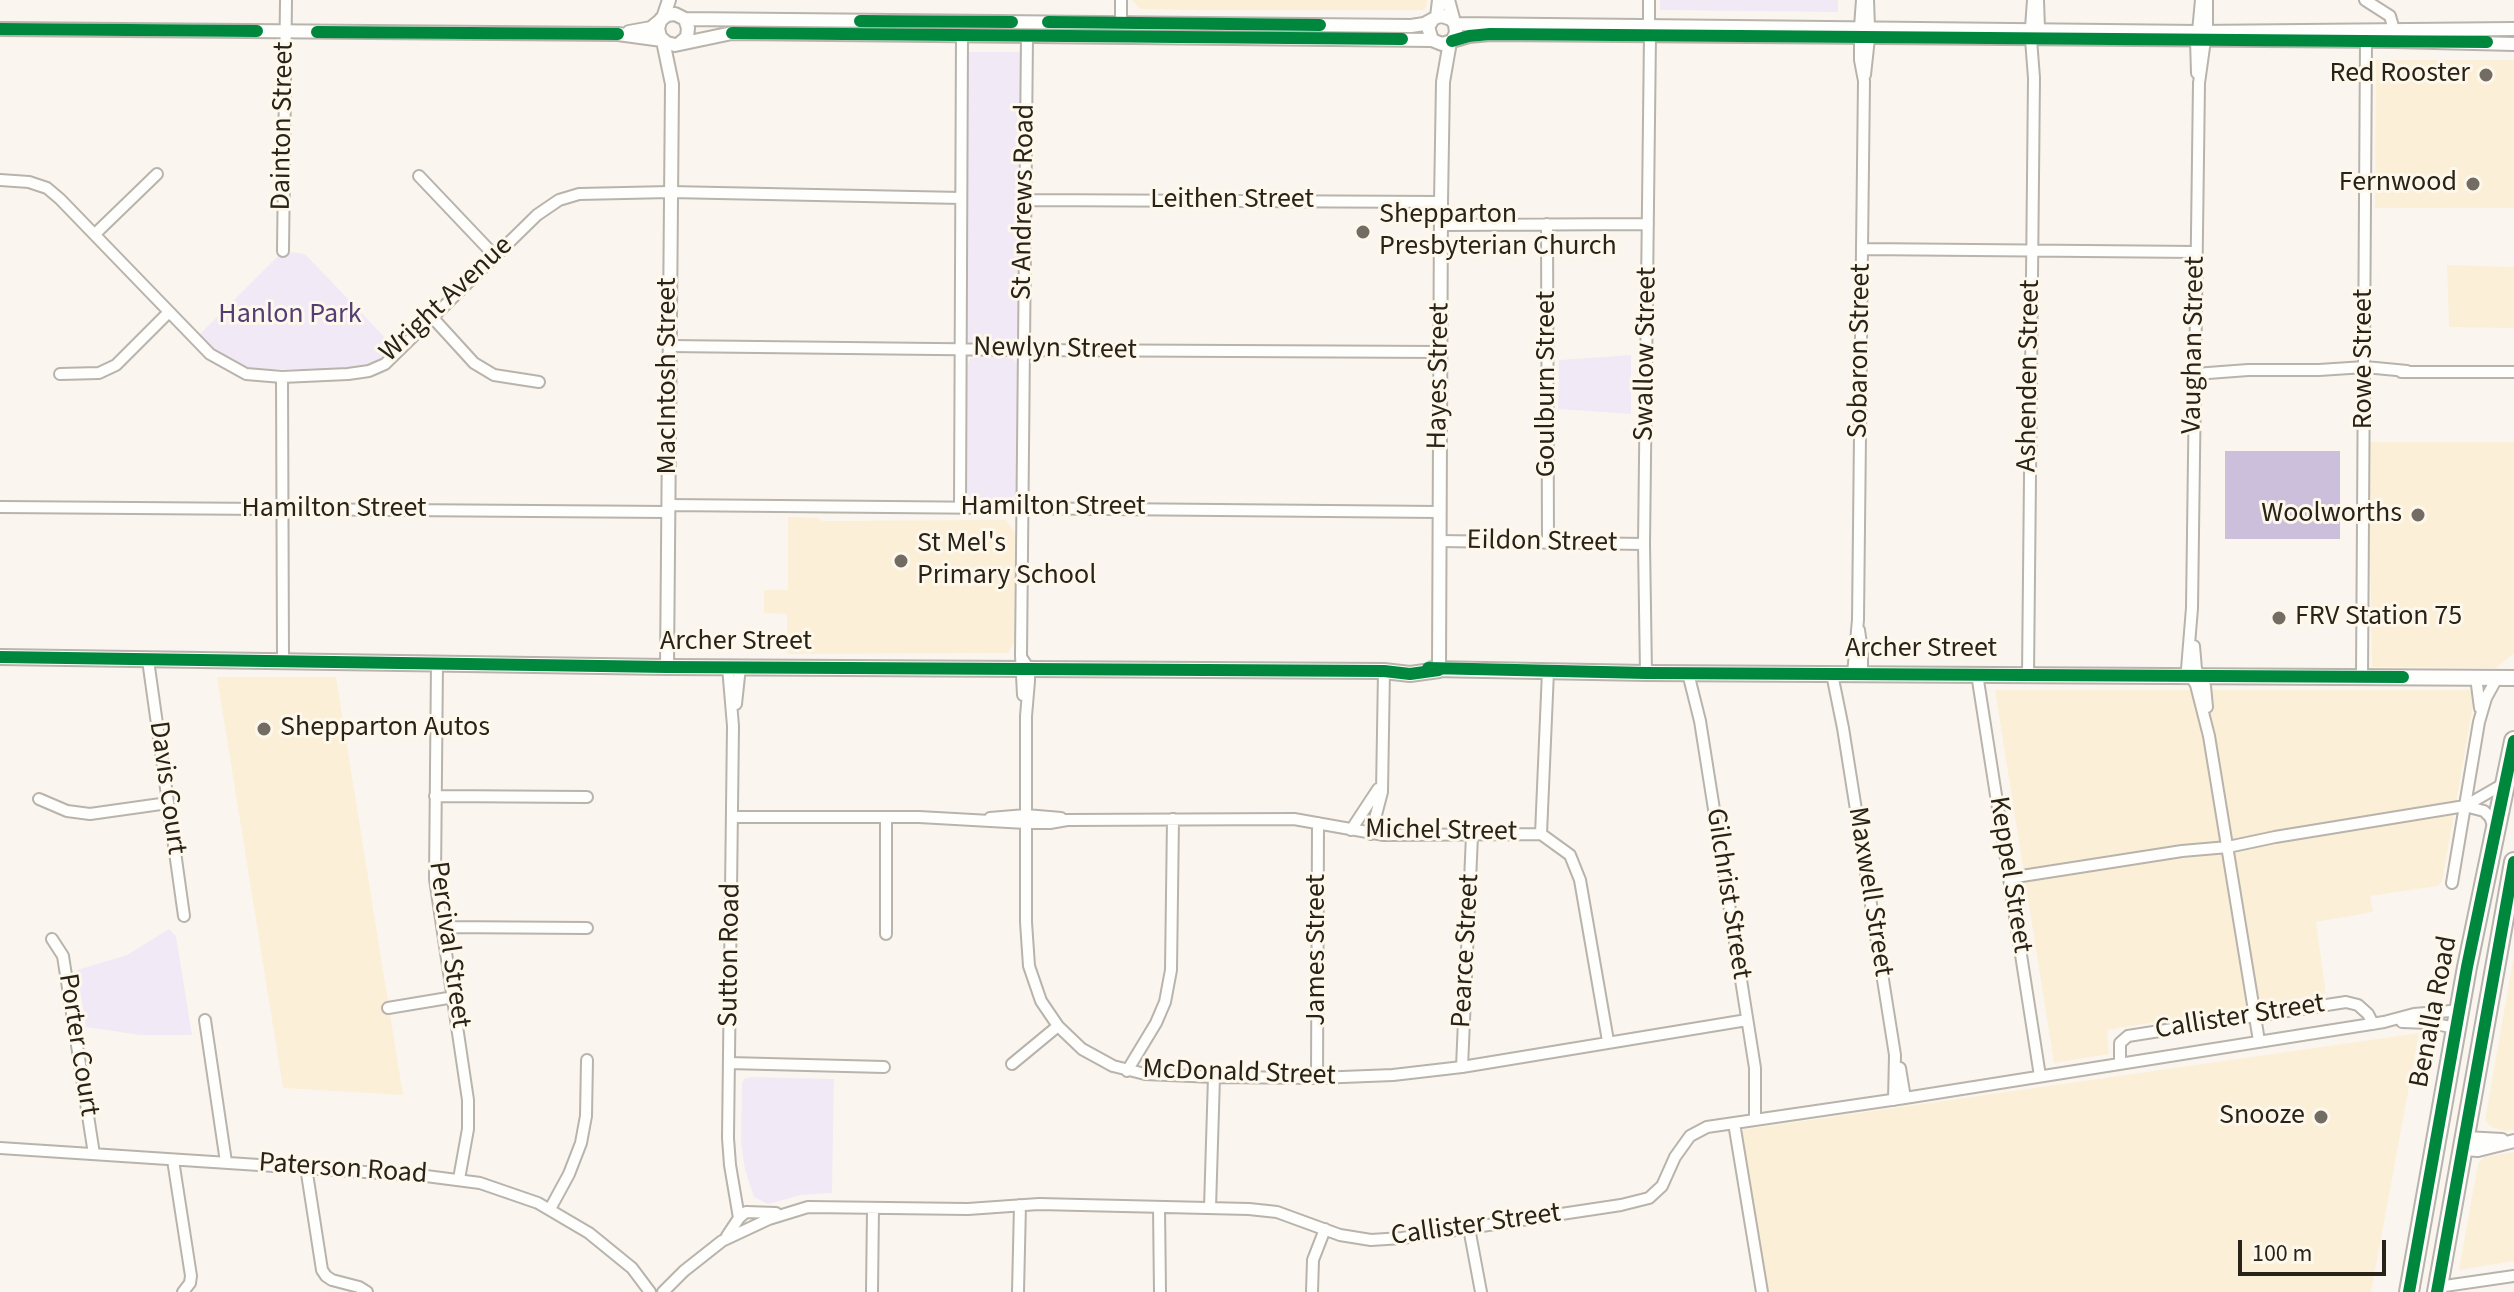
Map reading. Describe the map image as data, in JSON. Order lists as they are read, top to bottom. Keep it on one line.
{"streets":{"highway":["Benalla Road"],"main road":["Archer Street"],"street":["Dainton Street","Leithen Street","St Andrews Road","Wright Avenue","Vaughan Street","Newlyn Street","Sobaron Street","Swallow Street","Rowe Street","MacIntosh Street","Hayes Street","Ashenden Street","Goulburn Street","Hamilton Street","Eildon Street","Davis Court","Michel Street","Keppel Street","Maxwell Street","Gilchrist Street","Percival Street","James Street","Pearce Street","Sutton Road","Callister Street","Porter Court","McDonald Street","Paterson Road"]},"crossings":[["Leithen Street","St Andrews Road"],["Leithen Street","Hayes Street"],["St Andrews Road","Newlyn Street"],["St Andrews Road","Hamilton Street"],["St Andrews Road","Archer Street"],["St Andrews Road","McDonald Street"],["Wright Avenue","MacIntosh Street"],["Vaughan Street","Archer Street"],["Vaughan Street","Callister Street"],["Newlyn Street","MacIntosh Street"],["Newlyn Street","Hayes Street"],["Sobaron Street","Archer Street"],["Sobaron Street","Maxwell Street"],["Swallow Street","Eildon Street"],["Swallow Street","Archer Street"],["Rowe Street","Archer Street"],["MacIntosh Street","Hamilton Street"],["MacIntosh Street","Archer Street"],["Hayes Street","Hamilton Street"],["Hayes Street","Eildon Street"],["Hayes Street","Archer Street"],["Ashenden Street","Archer Street"],["Goulburn Street","Eildon Street"],["Archer Street","Davis Court"],["Archer Street","Keppel Street"],["Archer Street","Maxwell Street"],["Archer Street","Gilchrist Street"],["Archer Street","Percival Street"],["Archer Street","Sutton Road"],["Archer Street","McDonald Street"],["Michel Street","James Street"],["Michel Street","Pearce Street"],["Michel Street","Sutton Road"],["Michel Street","McDonald Street"],["Keppel Street","Callister Street"],["Maxwell Street","Callister Street"],["Gilchrist Street","Callister Street"],["Gilchrist Street","McDonald Street"],["Percival Street","Paterson Road"],["James Street","McDonald Street"],["Pearce Street","McDonald Street"],["Sutton Road","Callister Street"],["Benalla Road","Callister Street"],["Callister Street","Paterson Road"],["Porter Court","Paterson Road"]],"parks":["Hanlon Park"],"places":["Red Rooster","Fernwood","Shepparton Presbyterian Church","Woolworths","St Mel's Primary School","FRV Station 75","Shepparton Autos","Snooze"],"scale_bar":"100 m"}
